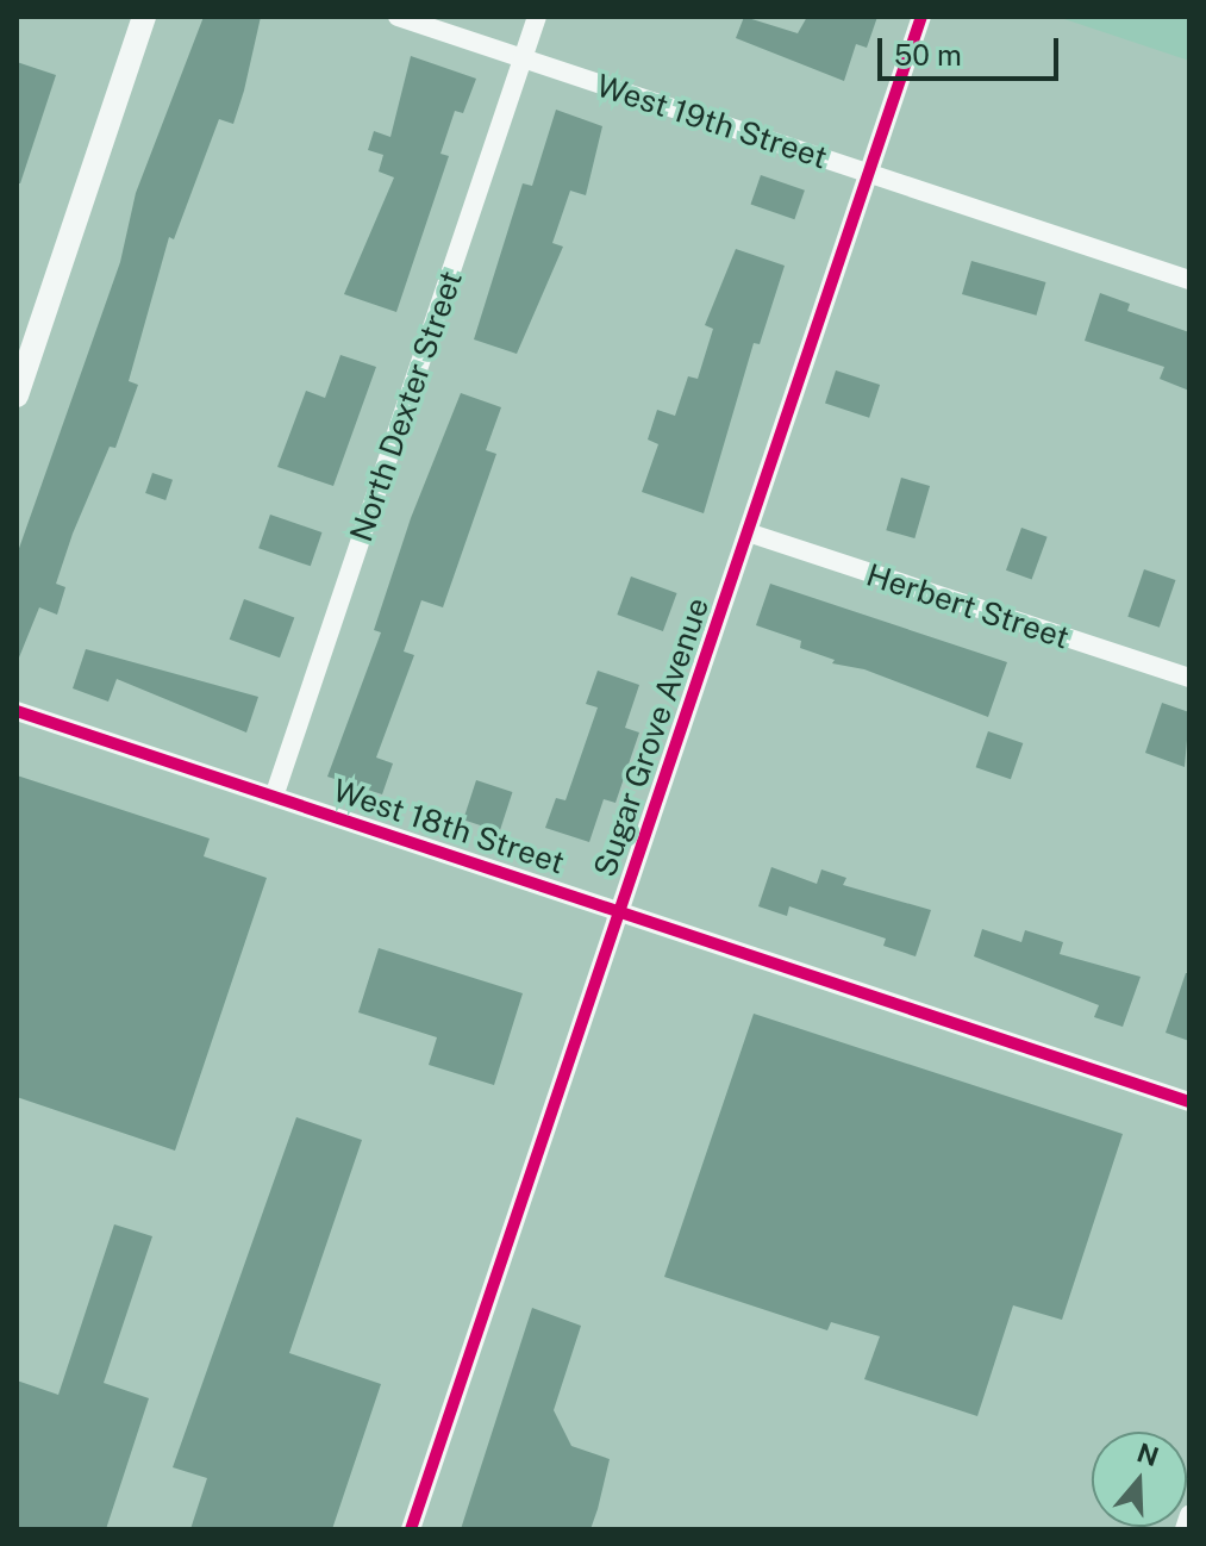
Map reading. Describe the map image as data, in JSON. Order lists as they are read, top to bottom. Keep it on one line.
{"streets":{"street":["West 19th Street","North Dexter Street","Herbert Street","Sugar Grove Avenue","West 18th Street"]},"crossings":[["West 19th Street","North Dexter Street"],["West 19th Street","Sugar Grove Avenue"],["North Dexter Street","West 18th Street"],["Herbert Street","Sugar Grove Avenue"],["Sugar Grove Avenue","West 18th Street"]],"scale_bar":"50 m","north":"top"}
